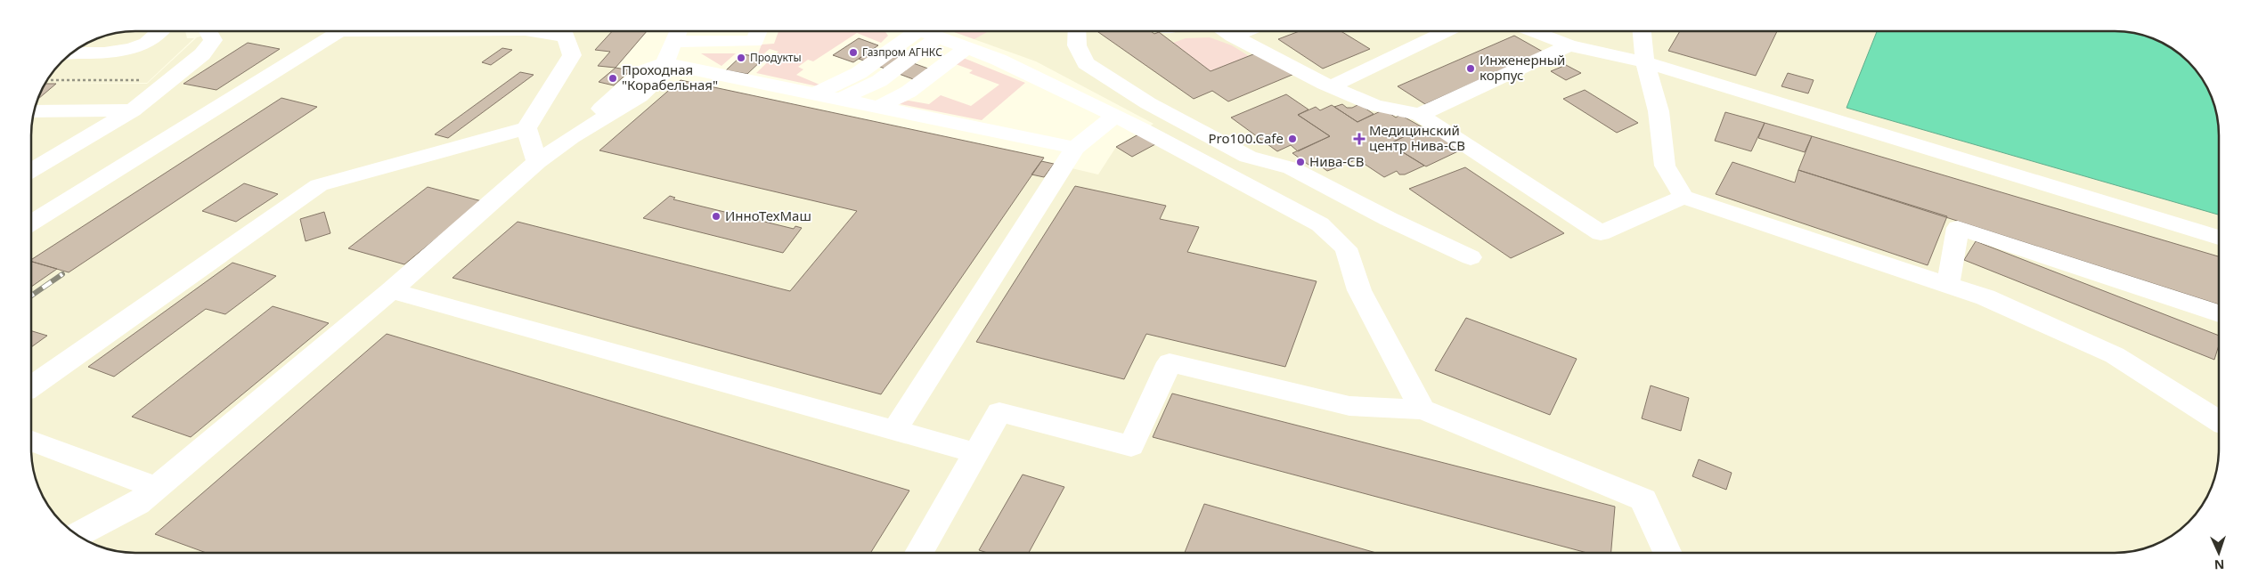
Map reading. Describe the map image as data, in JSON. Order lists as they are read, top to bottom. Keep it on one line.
{"places":{"other":["Газпром АГНКС","Продукты","Инженерный корпус","Проходная \"Корабельная\"","Pro100.Cafe","Нива-СВ","ИнноТехМаш"],"health":["Медицинский центр Нива-СВ"]},"north":"bottom"}
